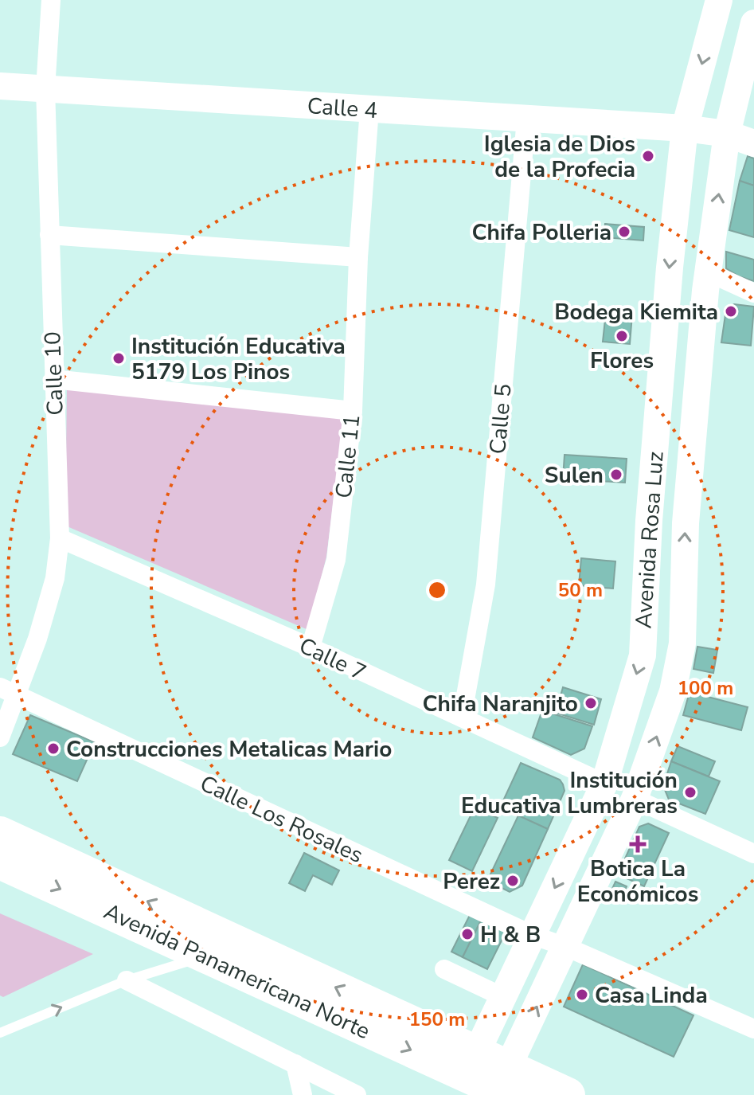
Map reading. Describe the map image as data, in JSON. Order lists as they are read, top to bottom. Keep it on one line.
{"streets":{"highway":["Avenida Panamericana Norte"],"street":["Calle 4","Calle 10","Calle 5","Calle 11","Avenida Rosa Luz","Calle 7","Calle Los Rosales"]},"crossings":[["Calle 4","Calle 10"],["Calle 4","Calle 5"],["Calle 4","Calle 11"],["Calle 4","Avenida Rosa Luz"],["Calle 10","Calle 7"],["Calle 10","Calle Los Rosales"],["Calle 5","Calle 7"],["Calle 11","Calle 7"],["Avenida Rosa Luz","Calle 7"],["Avenida Rosa Luz","Calle Los Rosales"],["Avenida Rosa Luz","Avenida Panamericana Norte"]],"places":{"other":["Iglesia de Dios de la Profecia","Chifa Polleria","Bodega Kiemita","Flores","Institución Educativa 5179 Los Pinos","Sulen","Chifa Naranjito","Construcciones Metalicas Mario","Institución Educativa Lumbreras","Perez","H & B","Casa Linda"],"health":["Botica La Económicos"]},"rings":["50 m","100 m","150 m"]}
